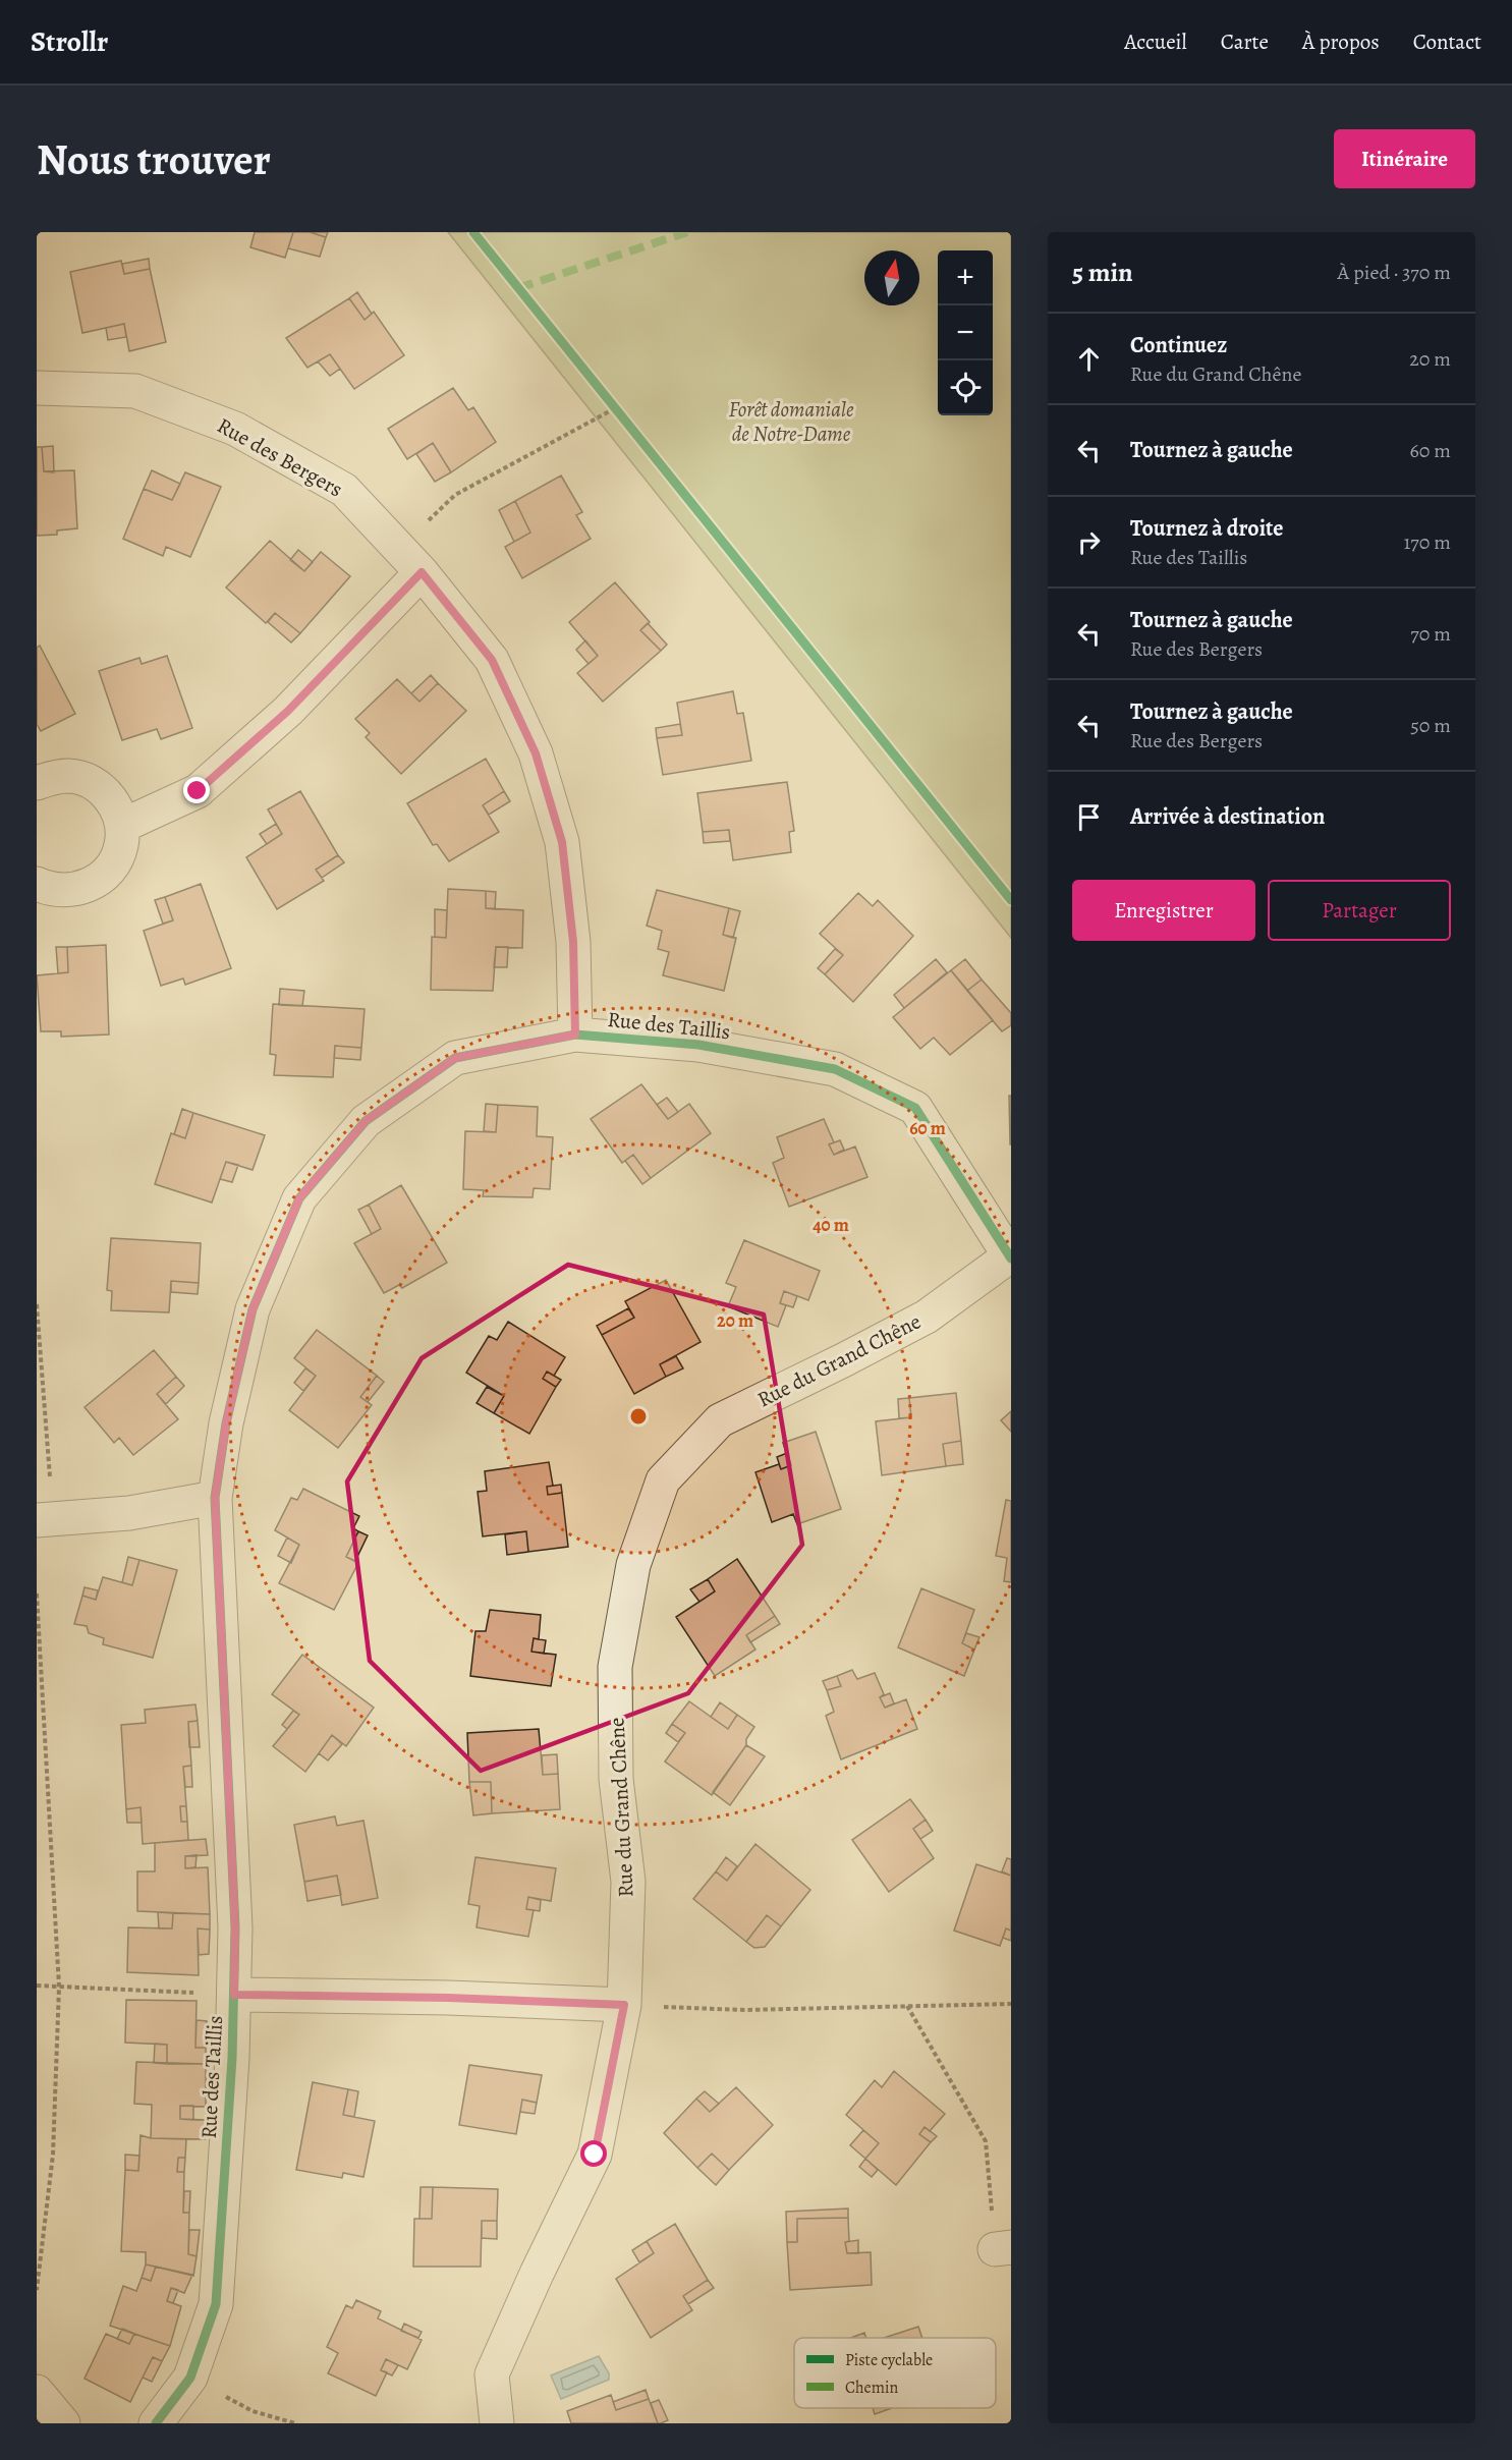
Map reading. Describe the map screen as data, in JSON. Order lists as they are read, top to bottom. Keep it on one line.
{"streets":{"street":["Rue des Bergers","Rue des Taillis","Rue du Grand Chêne"]},"crossings":[["Rue des Bergers","Rue des Taillis"],["Rue des Taillis","Rue du Grand Chêne"]],"parks":["Forêt domaniale de Notre-Dame"],"legend":["Piste cyclable","Chemin"],"north":"top","page":{"header":"Strollr","nav":["Accueil","Carte","À propos","Contact"],"buttons":["Itinéraire",["Enregistrer","Partager"]],"title":"Nous trouver","heading":["5 min","À pied · 370 m"],"map_buttons":["+","−"],"list":[["Continuez","Rue du Grand Chêne","20 m"],["Tournez à gauche","60 m"],["Tournez à droite","Rue des Taillis","170 m"],["Tournez à gauche","Rue des Bergers","70 m"],["Tournez à gauche","Rue des Bergers","50 m"],"Arrivée à destination"]},"rings":["60 m","40 m","20 m"]}
